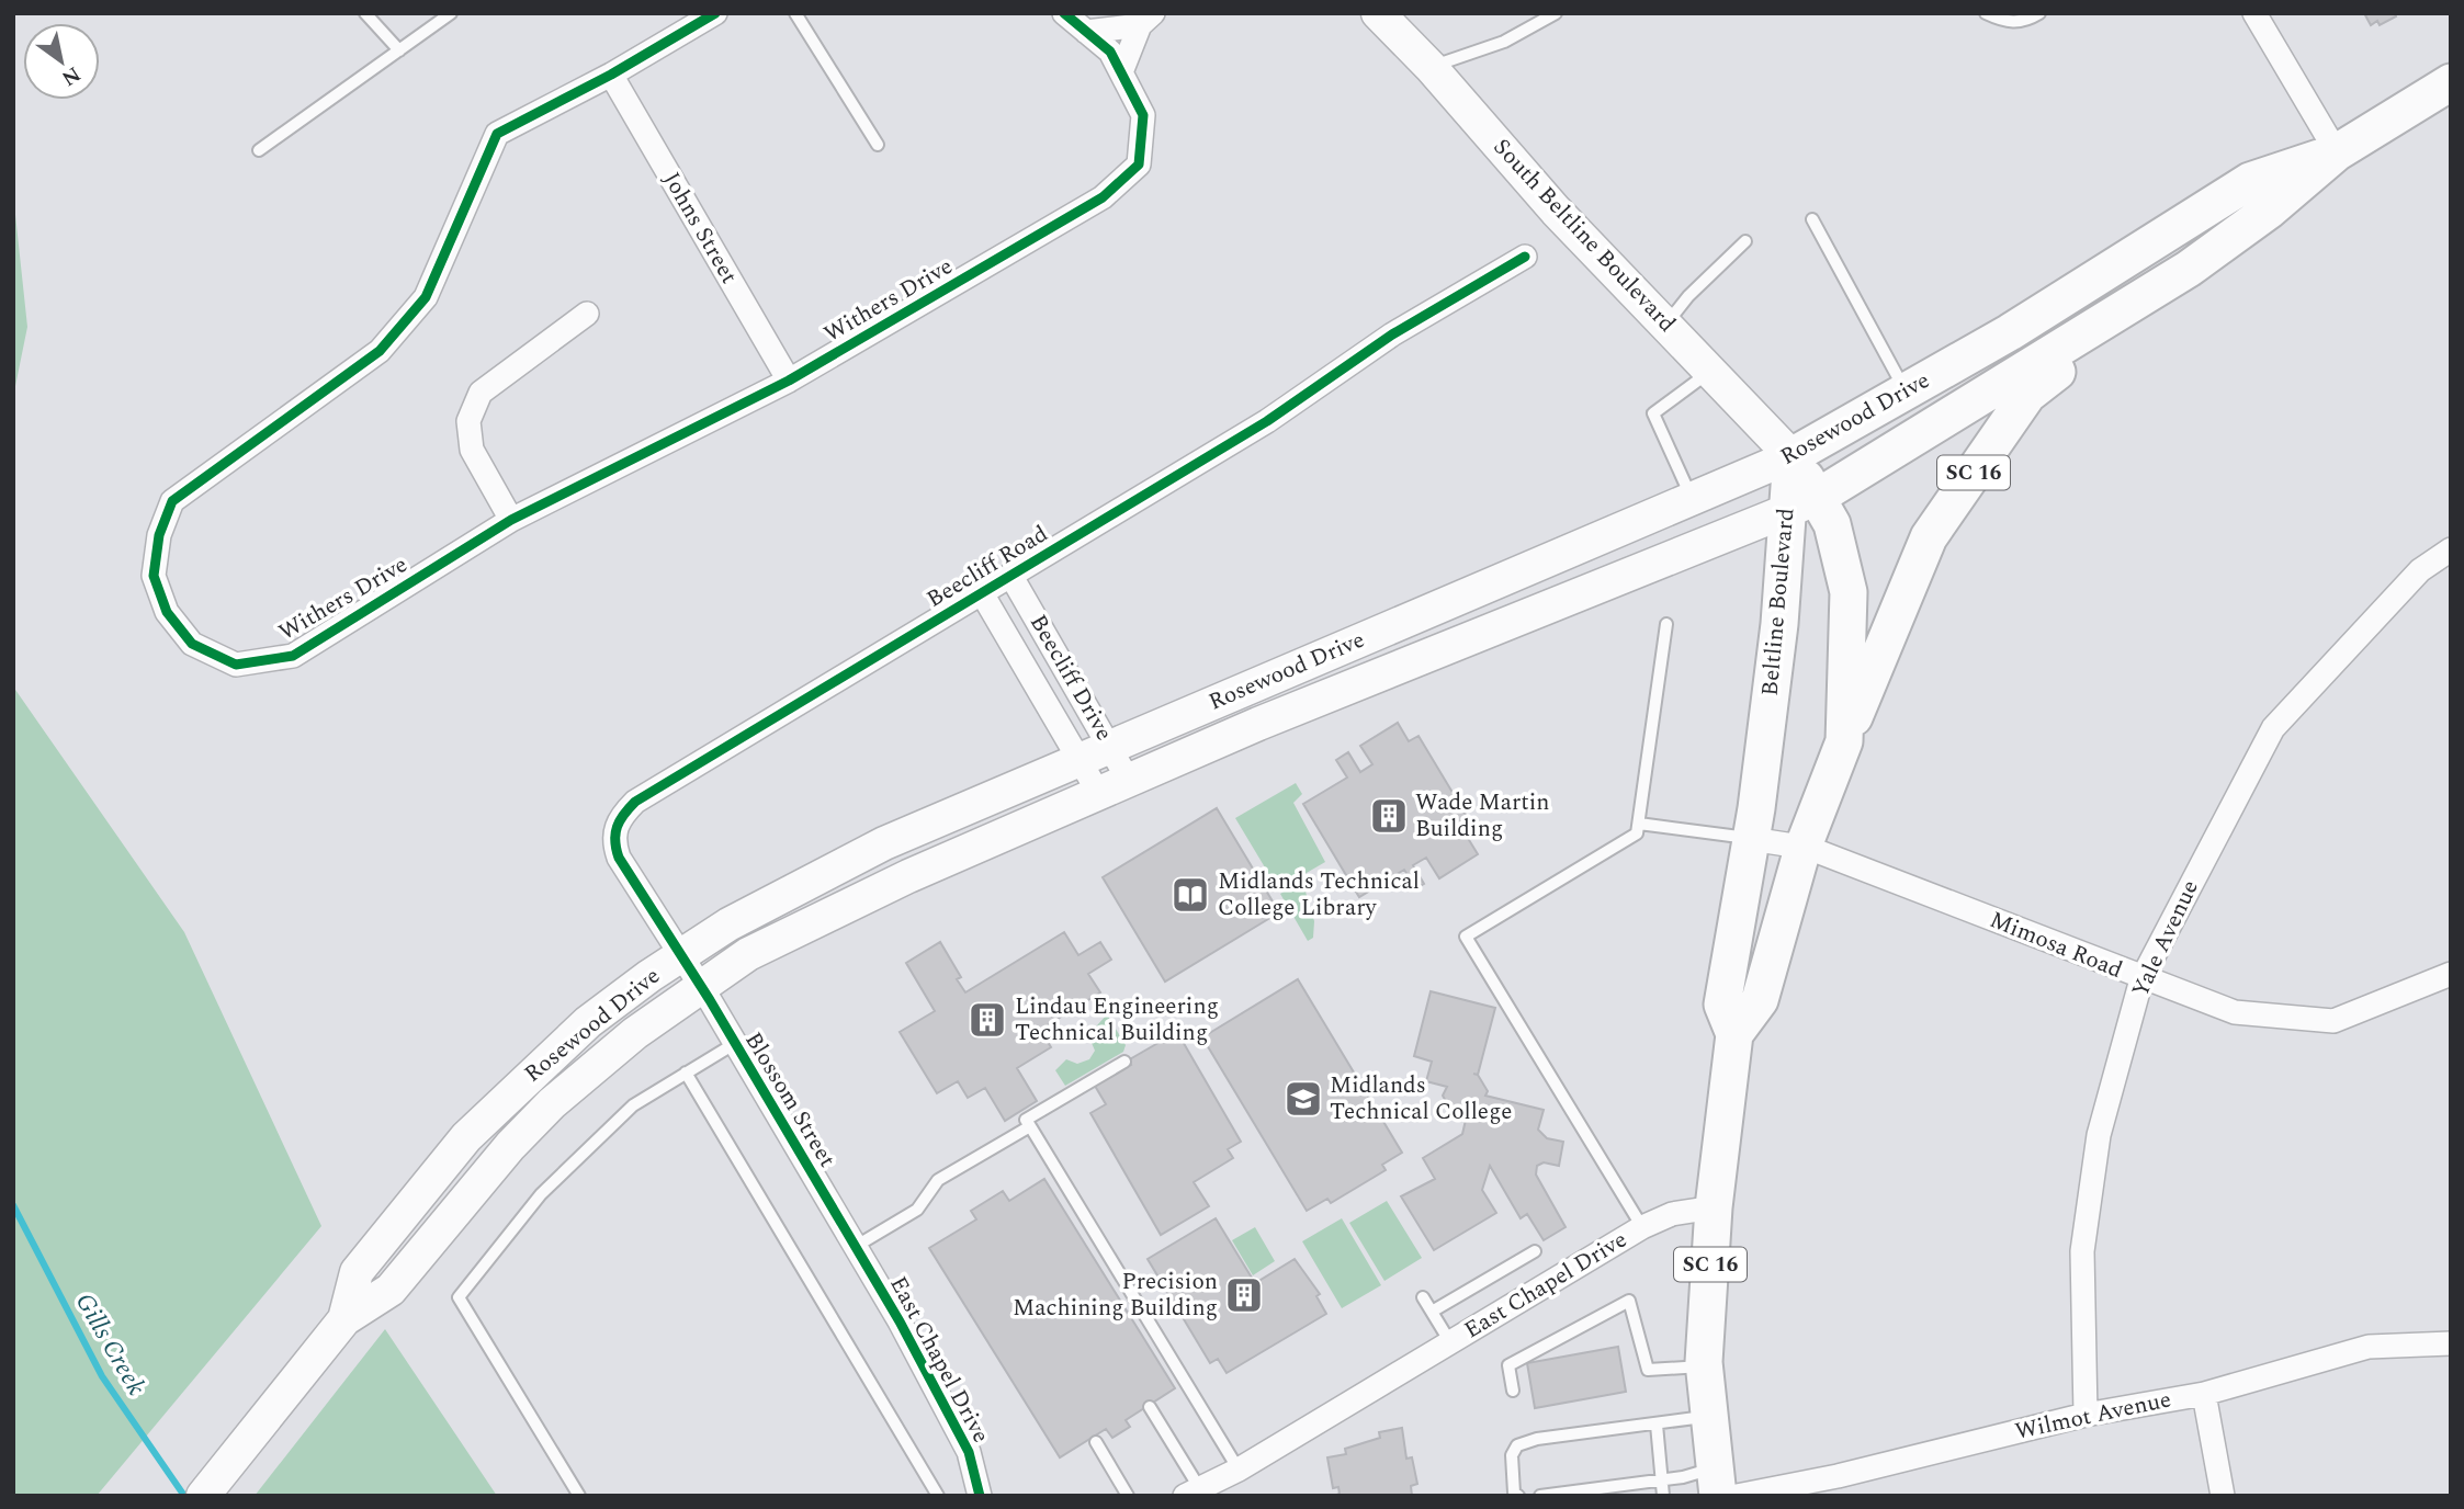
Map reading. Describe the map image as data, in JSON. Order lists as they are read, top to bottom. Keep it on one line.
{"streets":{"main road":["South Beltline Boulevard","Rosewood Drive","SC 16","Beltline Boulevard"],"street":["Johns Street","Withers Drive","Beecliff Road","Beecliff Drive","Yale Avenue","Mimosa Road","Blossom Street","East Chapel Drive","Wilmot Avenue"]},"crossings":[["Johns Street","Withers Drive"],["South Beltline Boulevard","Rosewood Drive"],["South Beltline Boulevard","Beltline Boulevard"],["Rosewood Drive","SC 16"],["Rosewood Drive","Beecliff Road"],["Rosewood Drive","Beltline Boulevard"],["Rosewood Drive","Beecliff Drive"],["Rosewood Drive","Blossom Street"],["SC 16","Beltline Boulevard"],["Beecliff Road","Beecliff Drive"],["Beecliff Road","Blossom Street"],["Beltline Boulevard","Mimosa Road"],["Beltline Boulevard","East Chapel Drive"],["Beltline Boulevard","Wilmot Avenue"],["Yale Avenue","Mimosa Road"],["Yale Avenue","Wilmot Avenue"],["Blossom Street","East Chapel Drive"]],"water":["Gills Creek"],"places":{"building":["Wade Martin Building","Lindau Engineering Technical Building","Precision Machining Building"],"library":["Midlands Technical College Library"],"school or university":["Midlands Technical College"]},"north":"bottom right"}
